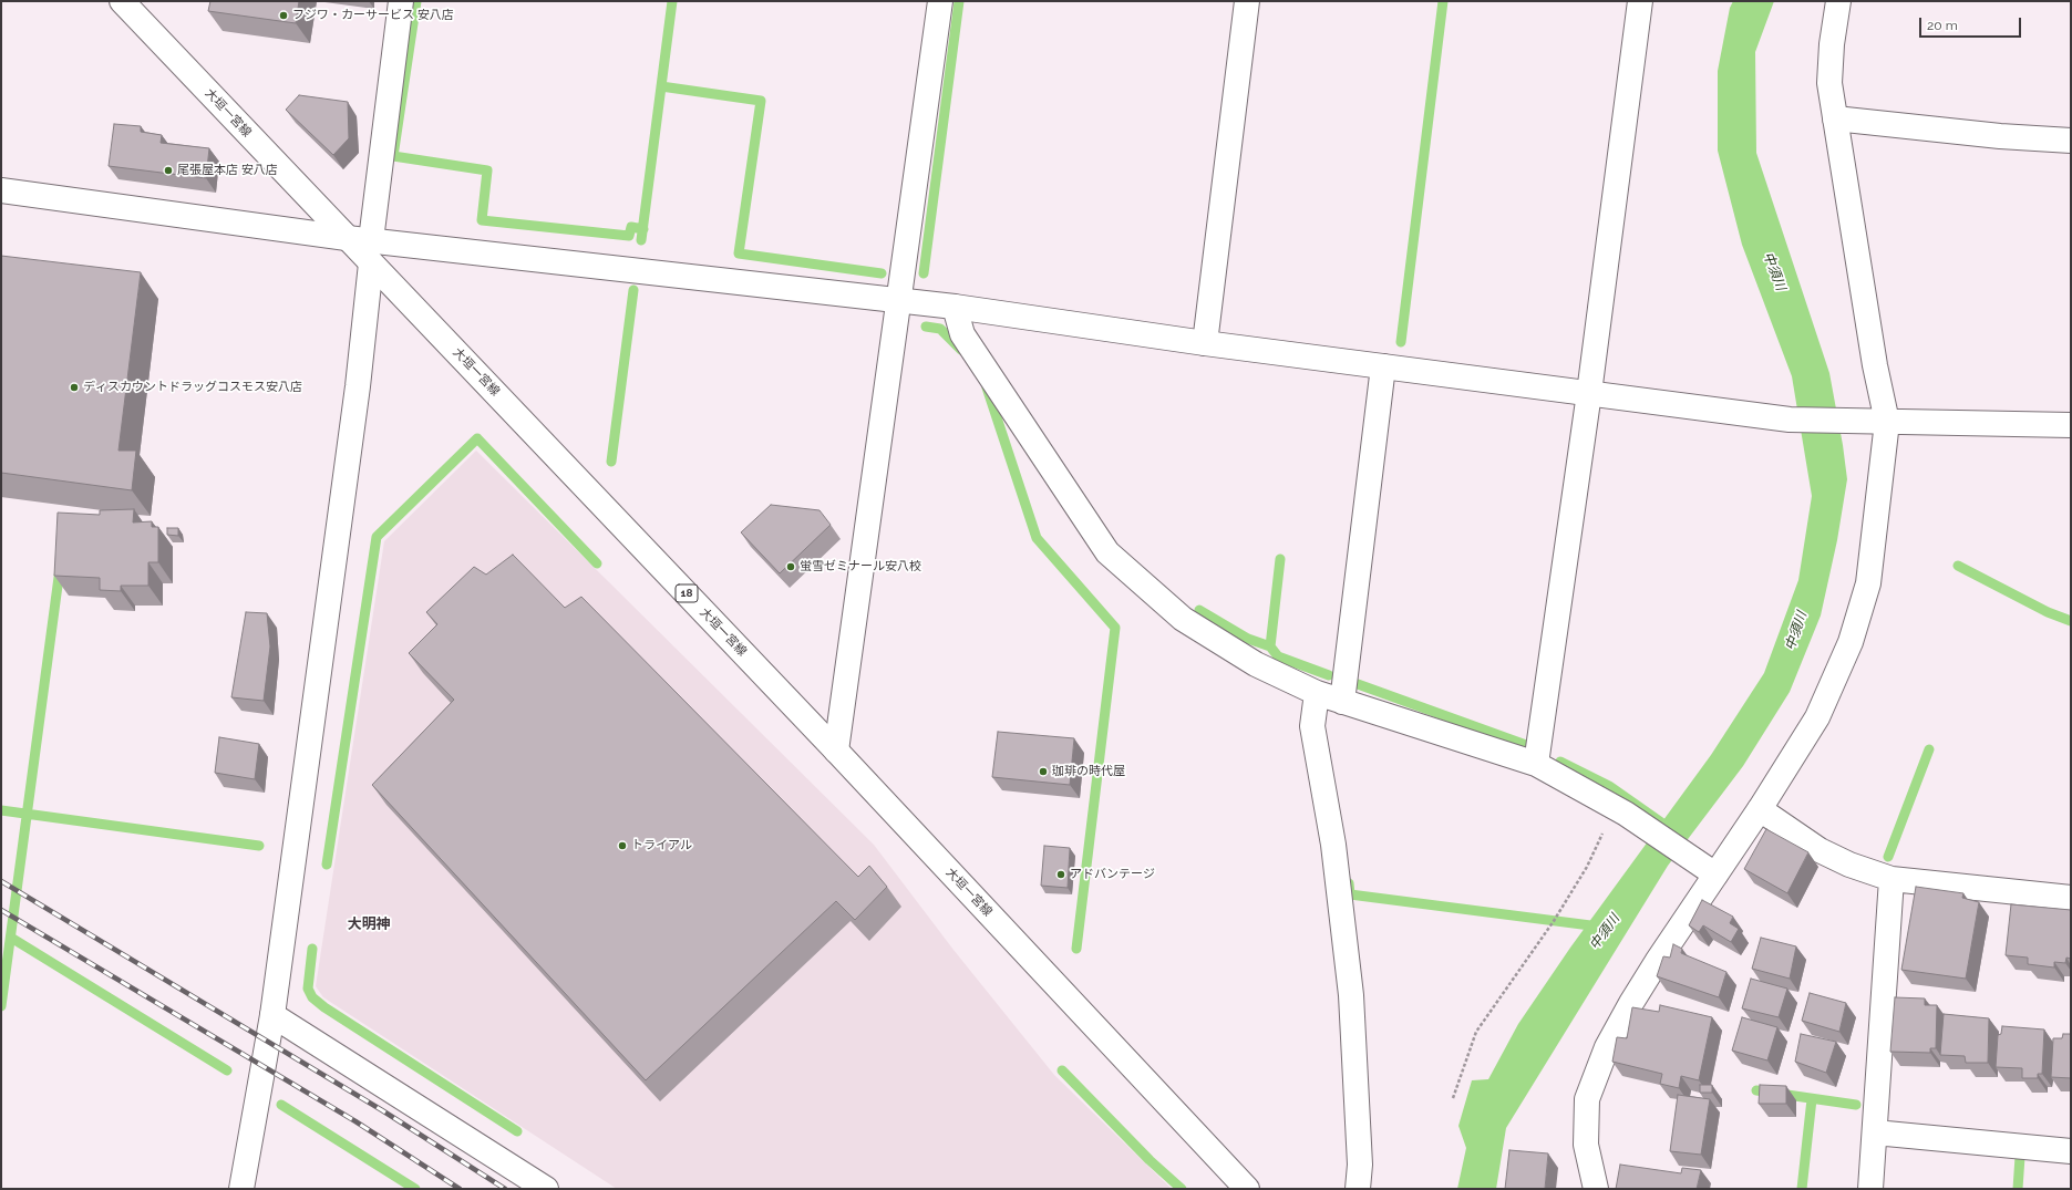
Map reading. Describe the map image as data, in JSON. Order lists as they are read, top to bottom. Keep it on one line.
{"streets":{"street":["大垣一宮線","18"]},"districts":["大明神"],"water":["中須川"],"places":["フジワ・カーサービス 安八店","尾張屋本店 安八店","ディスカウントドラッグコスモス安八店","蛍雪ゼミナール安八校","珈琲の時代屋","トライアル","アドバンテージ"],"scale_bar":"20 m"}
